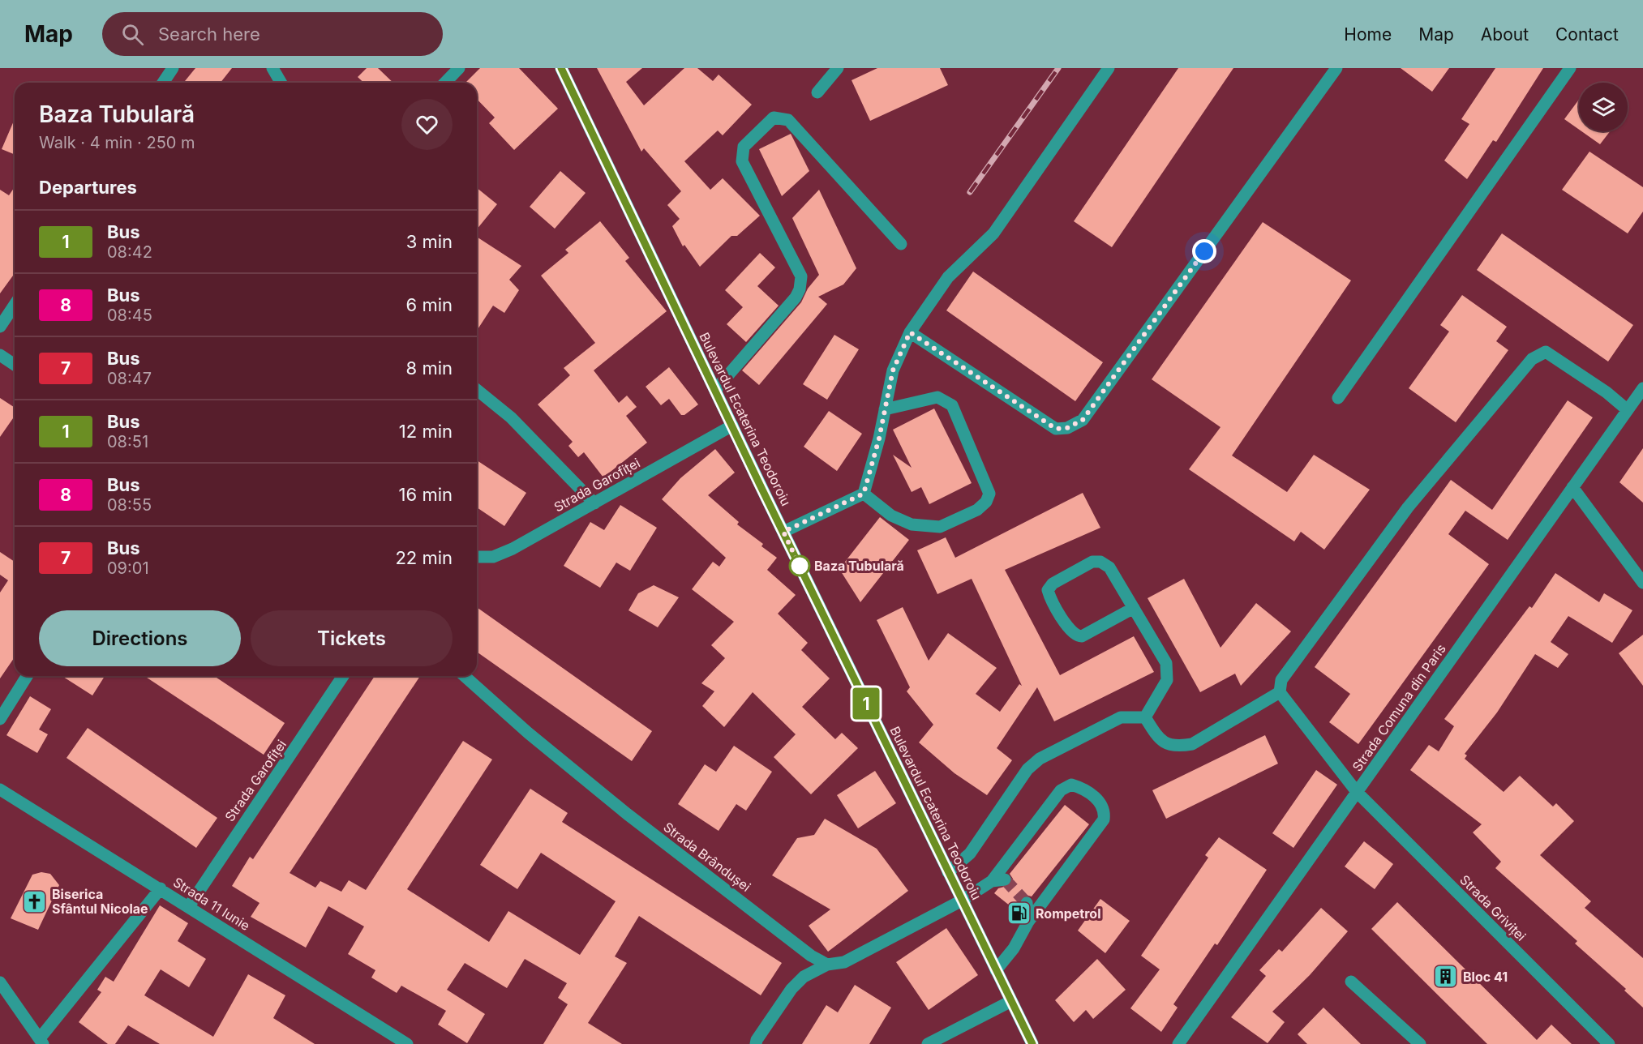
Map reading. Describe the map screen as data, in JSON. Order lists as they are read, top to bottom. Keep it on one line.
{"streets":{"main road":["Bulevardul Ecaterina Teodoroiu"],"street":["Strada Garofiței","Strada Comuna din Paris","Strada Brândușei","Strada 11 Iunie","Strada Griviței"]},"crossings":[["Bulevardul Ecaterina Teodoroiu","Strada Garofiței"],["Strada Garofiței","Strada 11 Iunie"],["Strada Comuna din Paris","Strada Griviței"]],"places":{"other":["Baza Tubulară"],"church":["Biserica Sfântul Nicolae"],"fuel station":["Rompetrol"],"building":["Bloc 41"]},"lines":["bus line 1"],"page":{"header":"Map","search":"Search here","nav":["Home","Map","About","Contact"],"on_map":"1","heading":[["Baza Tubulară","Walk · 4 min · 250 m"],"Departures"],"list":[{"mark":"1","name":"Bus","note":"08:42","value":"3 min"},{"mark":"8","name":"Bus","note":"08:45","value":"6 min"},{"mark":"7","name":"Bus","note":"08:47","value":"8 min"},{"mark":"1","name":"Bus","note":"08:51","value":"12 min"},{"mark":"8","name":"Bus","note":"08:55","value":"16 min"},{"mark":"7","name":"Bus","note":"09:01","value":"22 min"}],"buttons":["Directions","Tickets"]}}
